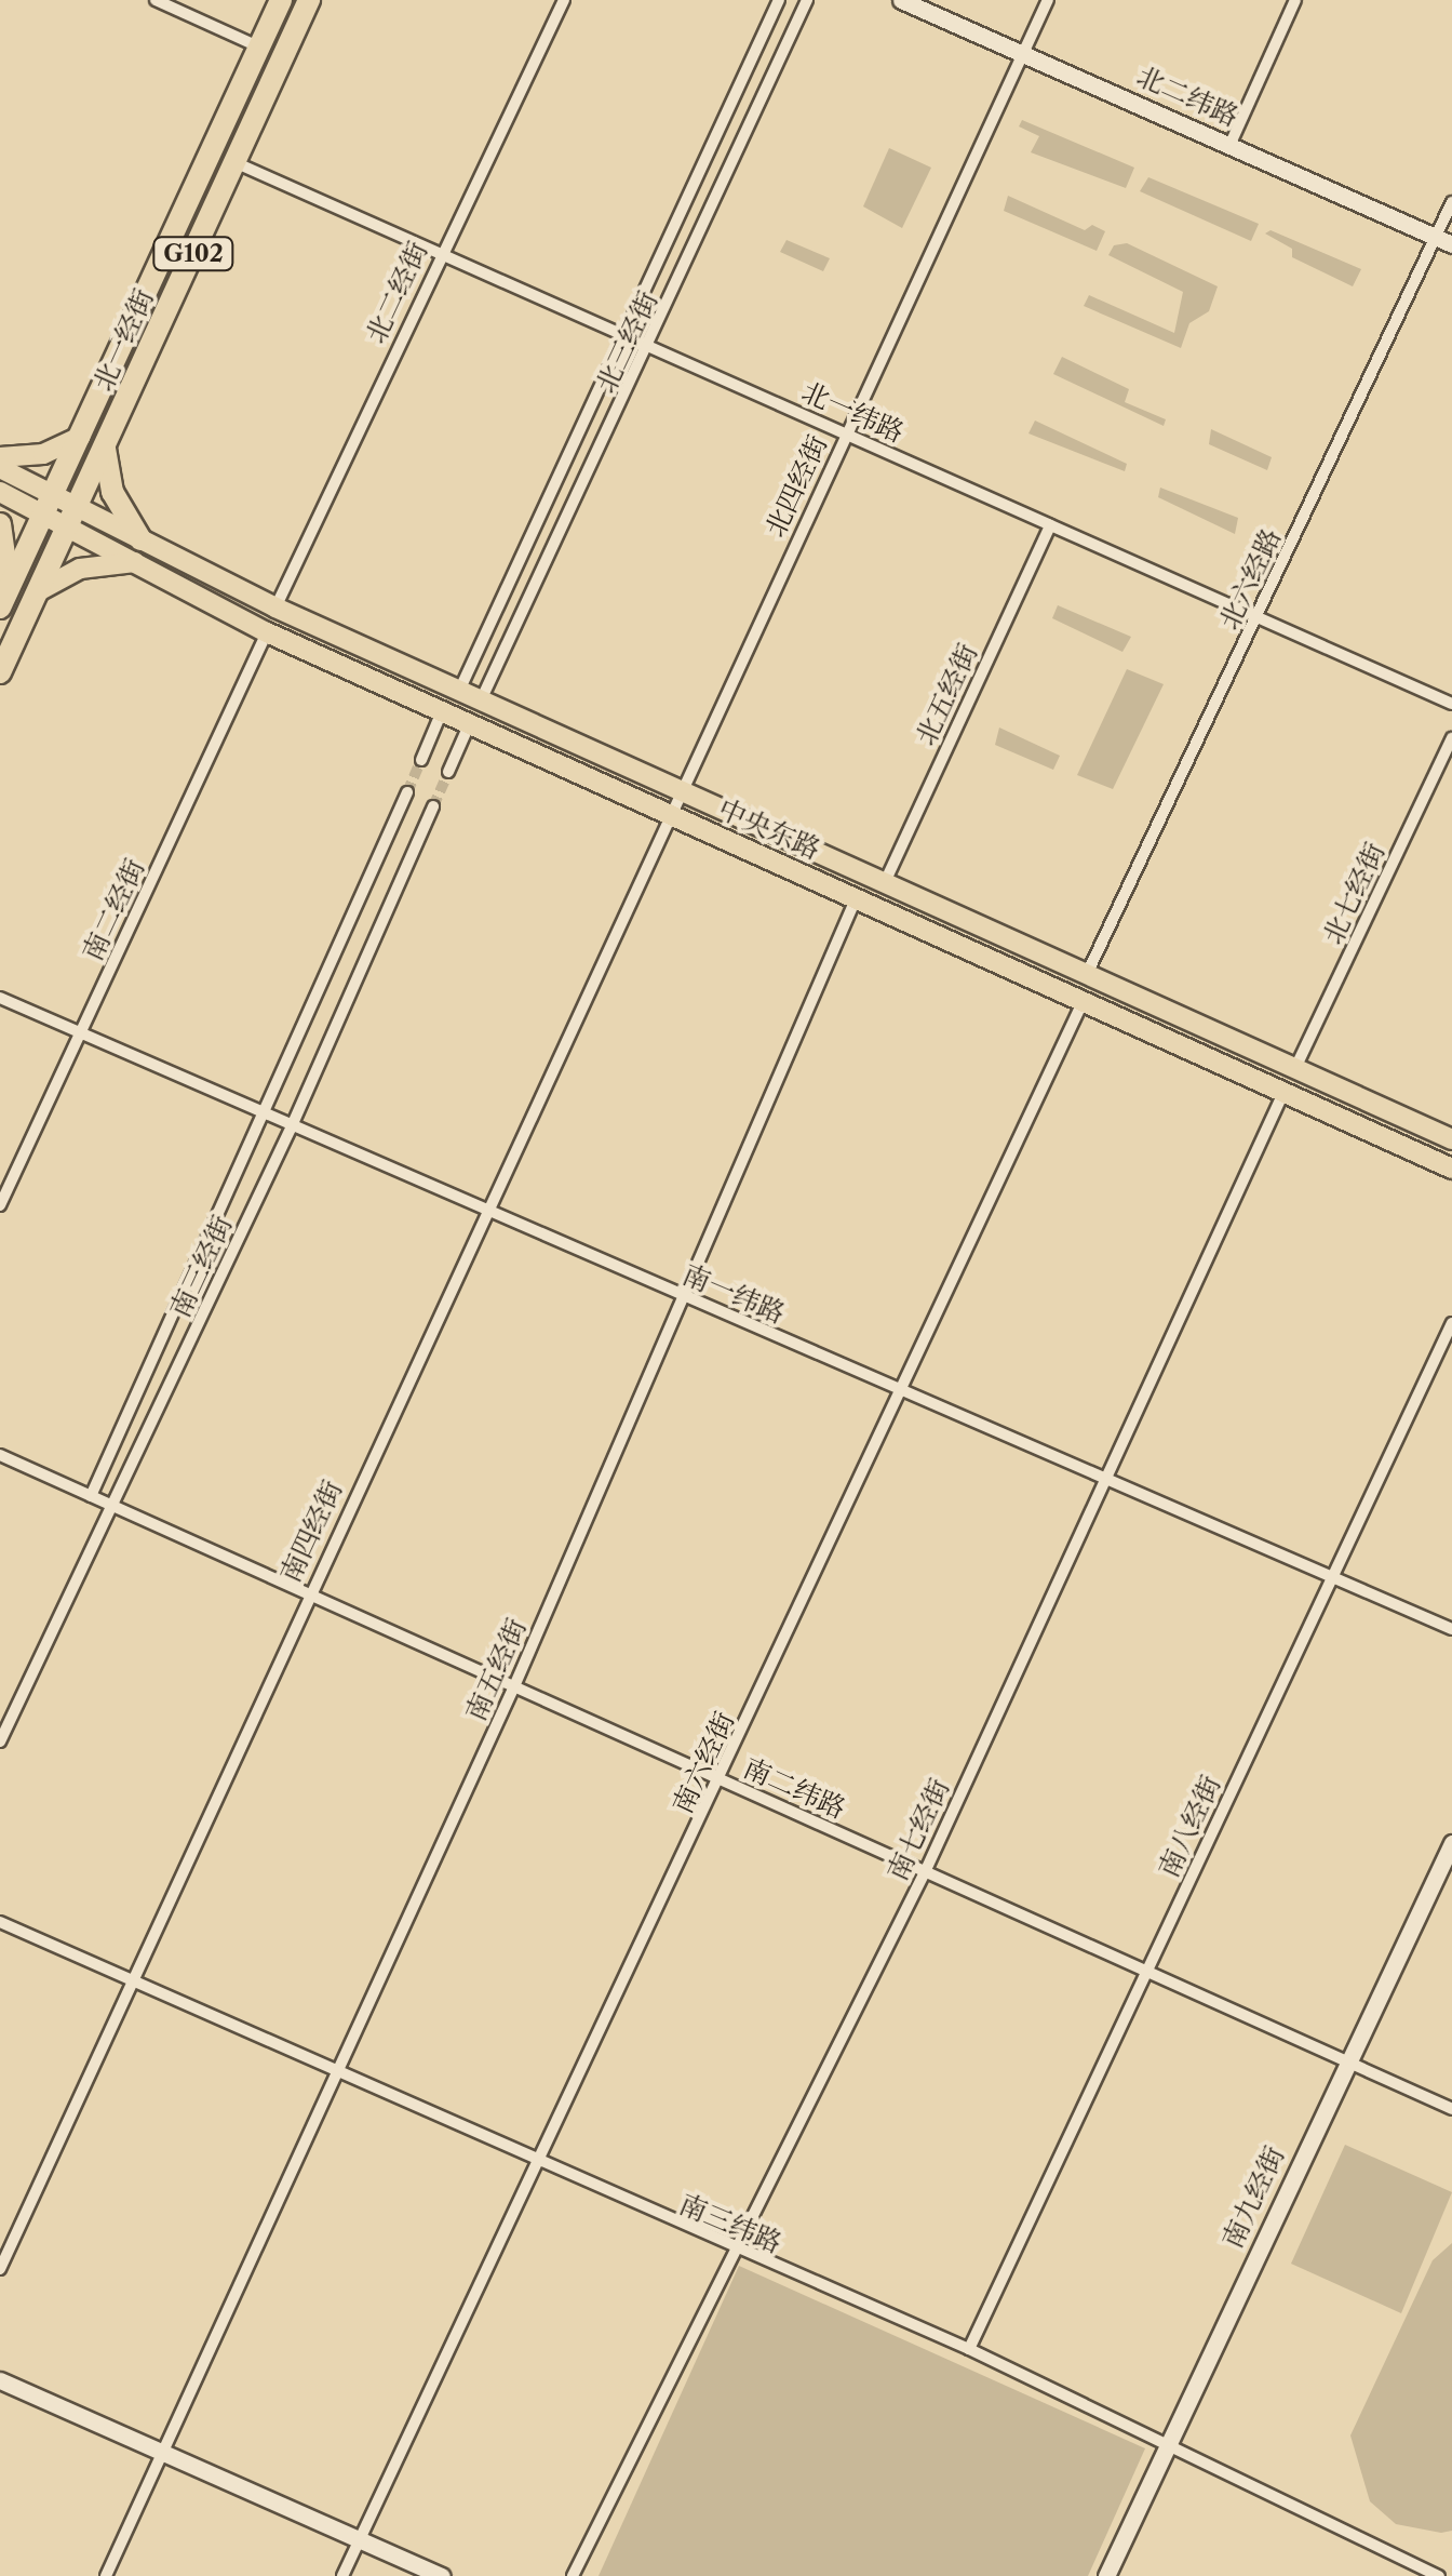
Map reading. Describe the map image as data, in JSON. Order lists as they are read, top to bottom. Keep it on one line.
{"streets":{"highway":["G102","北一经街"],"main road":["中央东路"],"street":["北二纬路","北二经街","北三经街","北一纬路","北四经街","北六经路","北五经街","北七经街","南二经街","南三经街","南一纬路","南四经街","南五经街","南六经街","南二纬路","南八经街","南七经街","南九经街","南三纬路"]},"crossings":[["北二纬路","北四经街"],["北二纬路","北六经路"],["G102","北一经街"],["G102","中央东路"],["北二经街","北一纬路"],["北二经街","中央东路"],["北一经街","北一纬路"],["北一经街","中央东路"],["北三经街","北一纬路"],["北三经街","中央东路"],["北一纬路","北四经街"],["北一纬路","北六经路"],["北一纬路","北五经街"],["北四经街","中央东路"],["北四经街","南四经街"],["北六经路","中央东路"],["北五经街","中央东路"],["中央东路","北七经街"],["中央东路","南二经街"],["中央东路","南四经街"],["中央东路","南五经街"],["中央东路","南六经街"],["中央东路","南七经街"],["南二经街","南一纬路"],["南三经街","南一纬路"],["南三经街","南二纬路"],["南一纬路","南四经街"],["南一纬路","南五经街"],["南一纬路","南六经街"],["南一纬路","南八经街"],["南一纬路","南七经街"],["南四经街","南二纬路"],["南四经街","南三纬路"],["南五经街","南二纬路"],["南五经街","南三纬路"],["南六经街","南二纬路"],["南六经街","南三纬路"],["南二纬路","南八经街"],["南二纬路","南七经街"],["南二纬路","南九经街"],["南八经街","南三纬路"],["南七经街","南三纬路"],["南九经街","南三纬路"]]}
